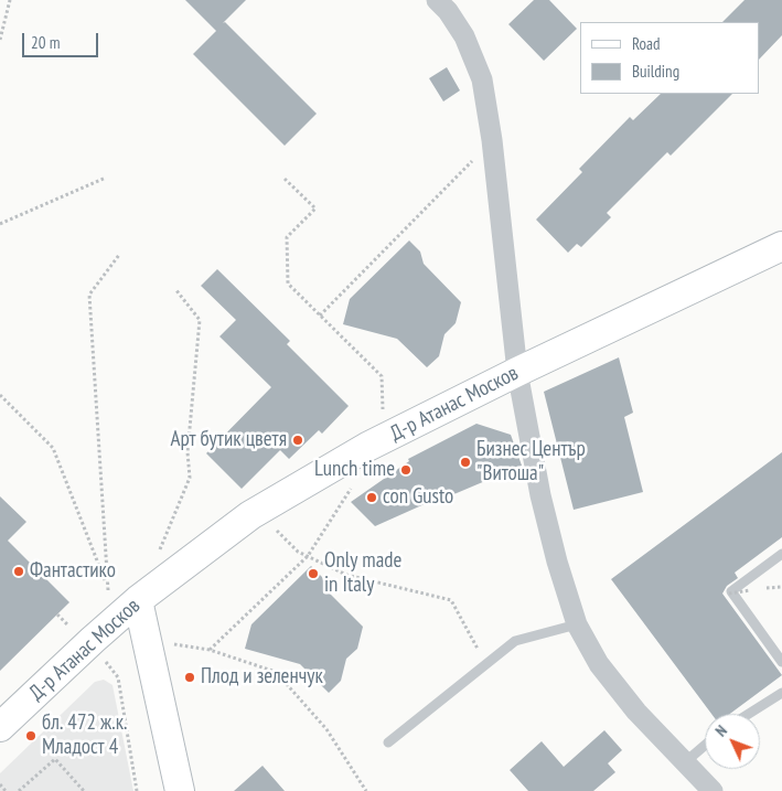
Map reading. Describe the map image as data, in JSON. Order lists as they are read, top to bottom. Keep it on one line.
{"streets":{"street":["Д-р Атанас Москов"]},"places":["Арт бутик цветя","Бизнес Център \"Витоша\"","Lunch time","con Gusto","Фантастико","Only made in Italy","Плод и зеленчук","бл. 472 ж.к. Младост 4"],"legend":["Road","Building"],"scale_bar":"20 m","north":"top left"}
